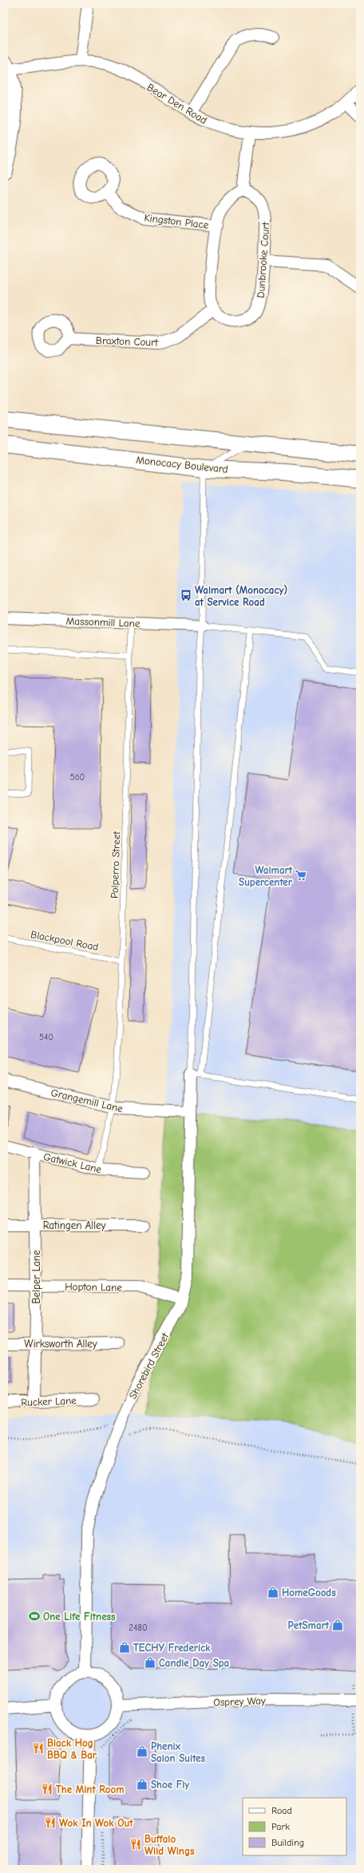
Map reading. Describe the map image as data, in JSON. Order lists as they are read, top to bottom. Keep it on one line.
{"streets":{"main road":["Monocacy Boulevard"],"street":["Bear Den Road","Kingston Place","Dunbrooke Court","Braxton Court","Massonmill Lane","Grangemill Lane","Gatwick Lane","Ratingen Alley","Belper Lane","Hopton Lane","Wirksworth Alley","Shorebird Street","Rucker Lane","Osprey Way"],"lane":["Polperro Street","Blackpool Road"]},"crossings":[["Kingston Place","Dunbrooke Court"],["Dunbrooke Court","Braxton Court"],["Massonmill Lane","Polperro Street"],["Polperro Street","Blackpool Road"],["Polperro Street","Grangemill Lane"],["Polperro Street","Gatwick Lane"],["Grangemill Lane","Shorebird Street"],["Gatwick Lane","Belper Lane"],["Ratingen Alley","Belper Lane"],["Belper Lane","Hopton Lane"],["Belper Lane","Wirksworth Alley"],["Belper Lane","Rucker Lane"],["Hopton Lane","Shorebird Street"],["Shorebird Street","Osprey Way"]],"places":{"bus stop":["Walmart (Monocacy) at Service Road"],"supermarket":["Walmart Supercenter"],"shop":["HomeGoods","PetSmart","TECHY Frederick","Candle Day Spa","Phenix Salon Suites","Shoe Fly"],"sports":["One Life Fitness"],"restaurant":["Black Hog BBQ & Bar","The Mint Room","Wok In Wok Out","Buffalo Wild Wings"]},"house_numbers":["560","540","2480"],"legend":["Road","Park","Building"]}
